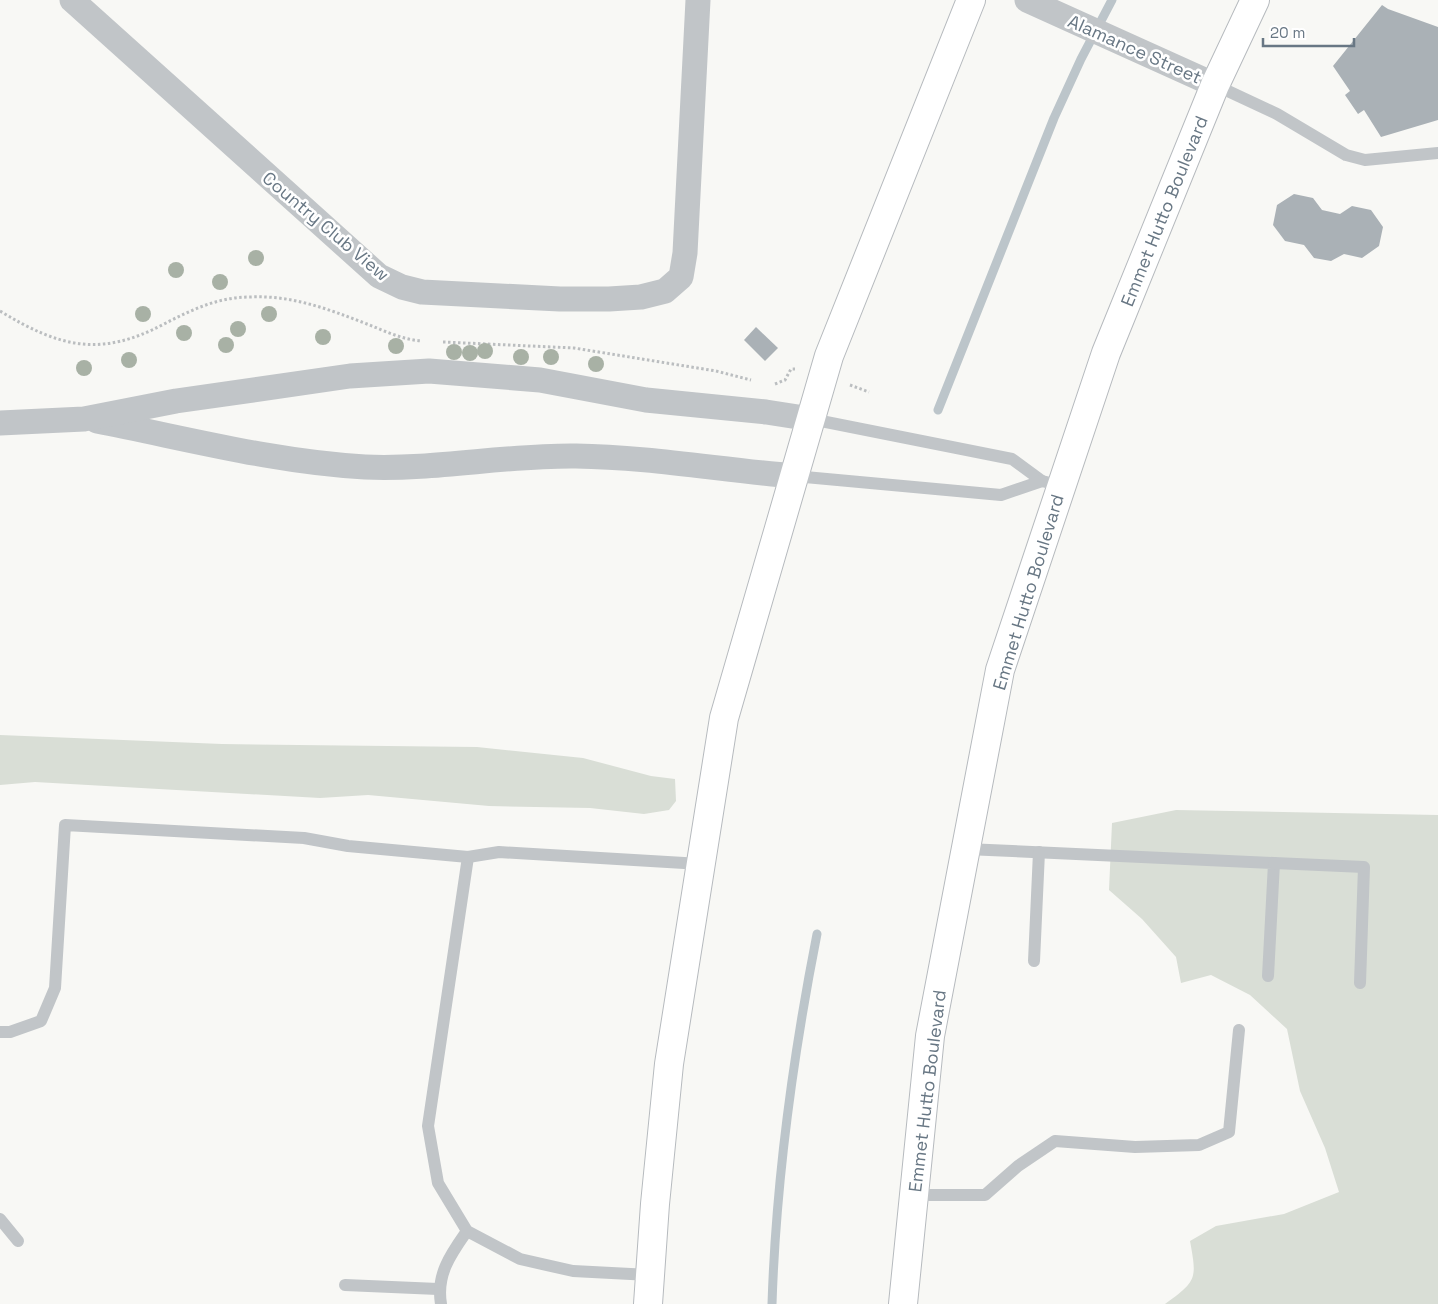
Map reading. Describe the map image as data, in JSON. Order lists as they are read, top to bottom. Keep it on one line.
{"streets":{"street":["Alamance Street","Emmet Hutto Boulevard","Country Club View"]},"crossings":[["Alamance Street","Emmet Hutto Boulevard"]],"scale_bar":"20 m"}
